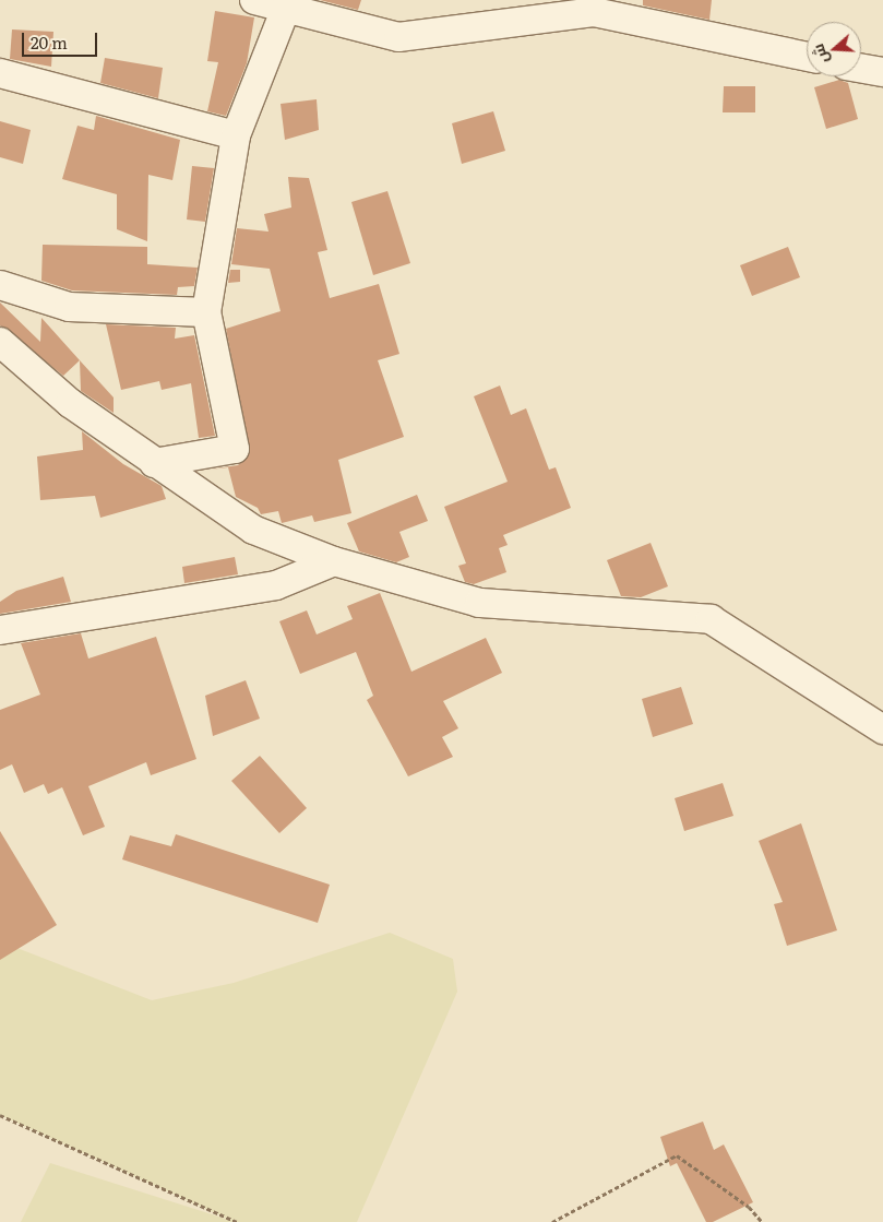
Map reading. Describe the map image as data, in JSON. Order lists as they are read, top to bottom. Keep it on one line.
{"scale_bar":"20 m","north":"left"}
